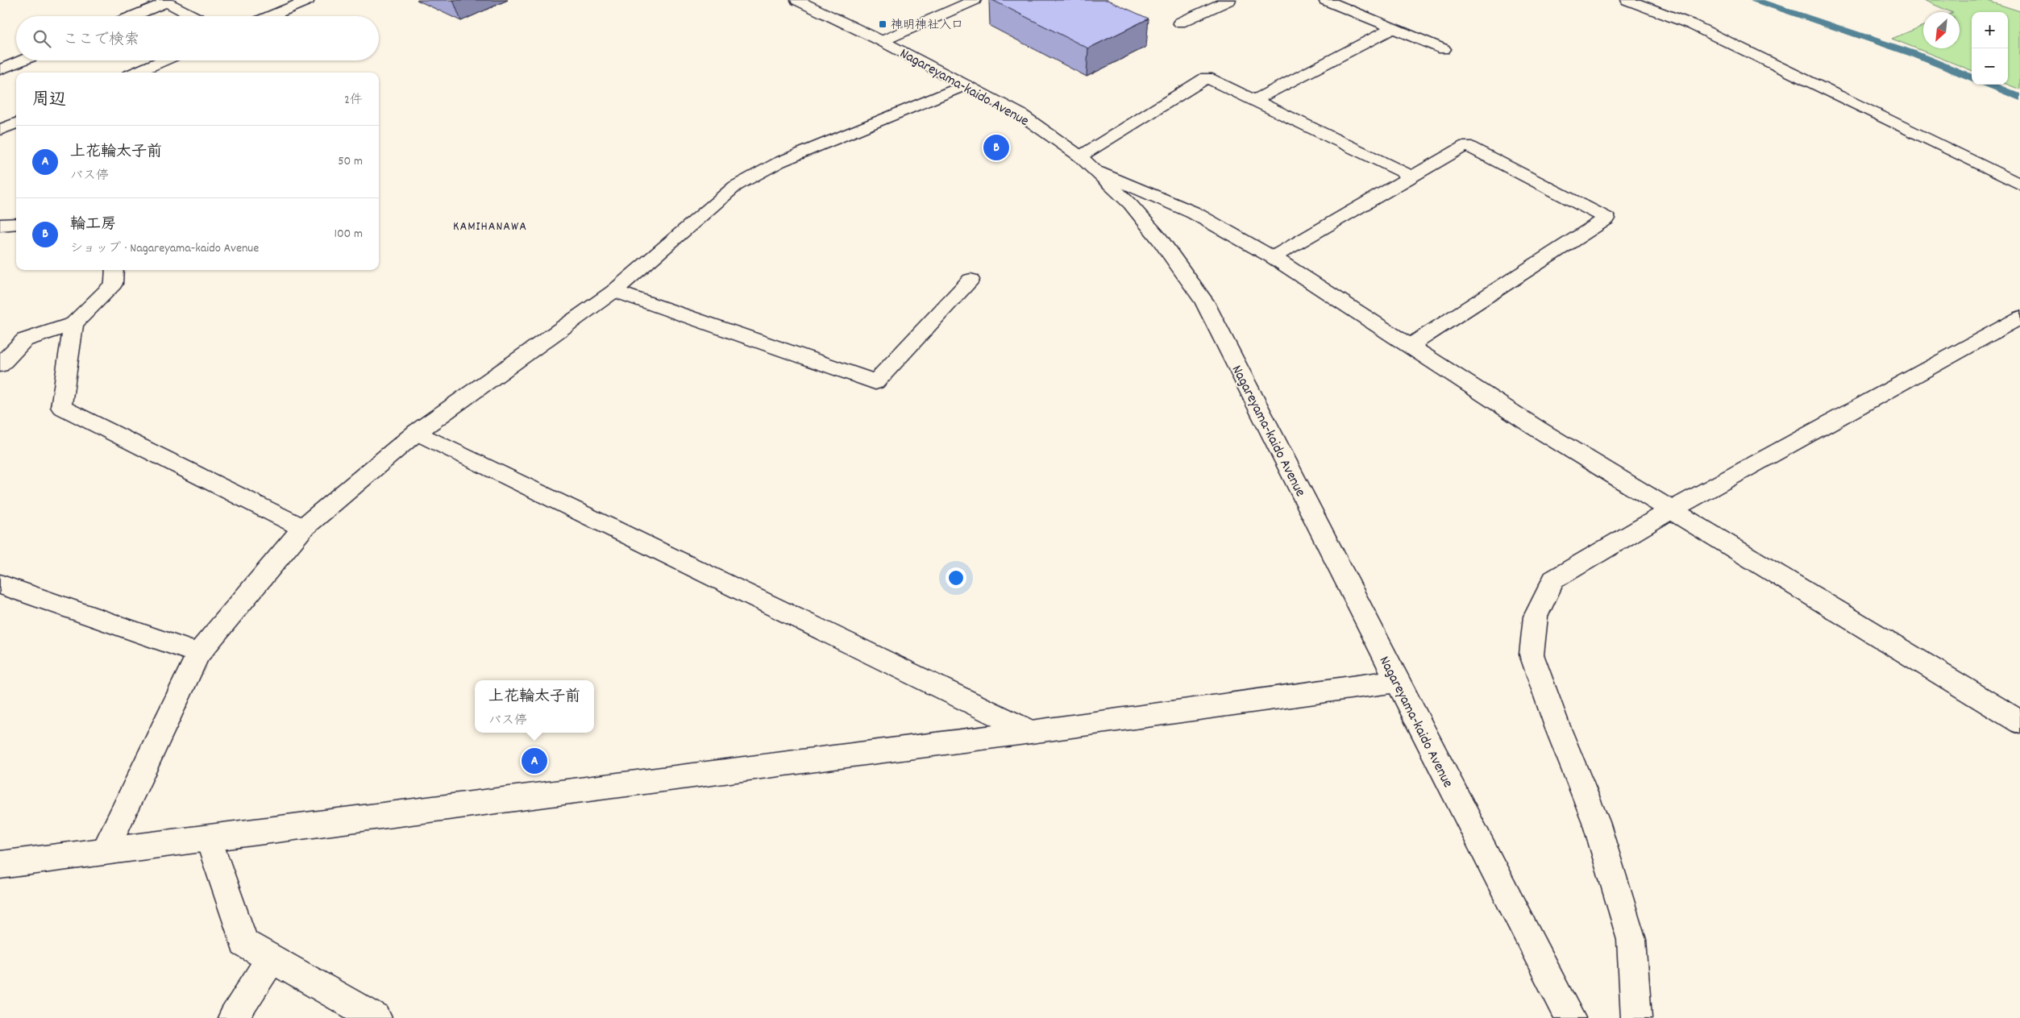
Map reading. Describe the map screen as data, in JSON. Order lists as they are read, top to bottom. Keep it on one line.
{"streets":{"street":["Nagareyama-kaido Avenue"]},"districts":["KAMIHANAWA"],"places":{"transit":["神明神社入口"]},"north":"bottom left","page":{"map_buttons":["+","−"],"search":"ここで検索","heading":["周辺","2件"],"list":[{"mark":"A","name":"上花輪太子前","note":"バス停","value":"50 m"},{"mark":"B","name":"輪工房","note":"ショップ · Nagareyama-kaido Avenue","value":"100 m"}],"pins":["B","A"],"popup":["上花輪太子前","バス停"]}}
